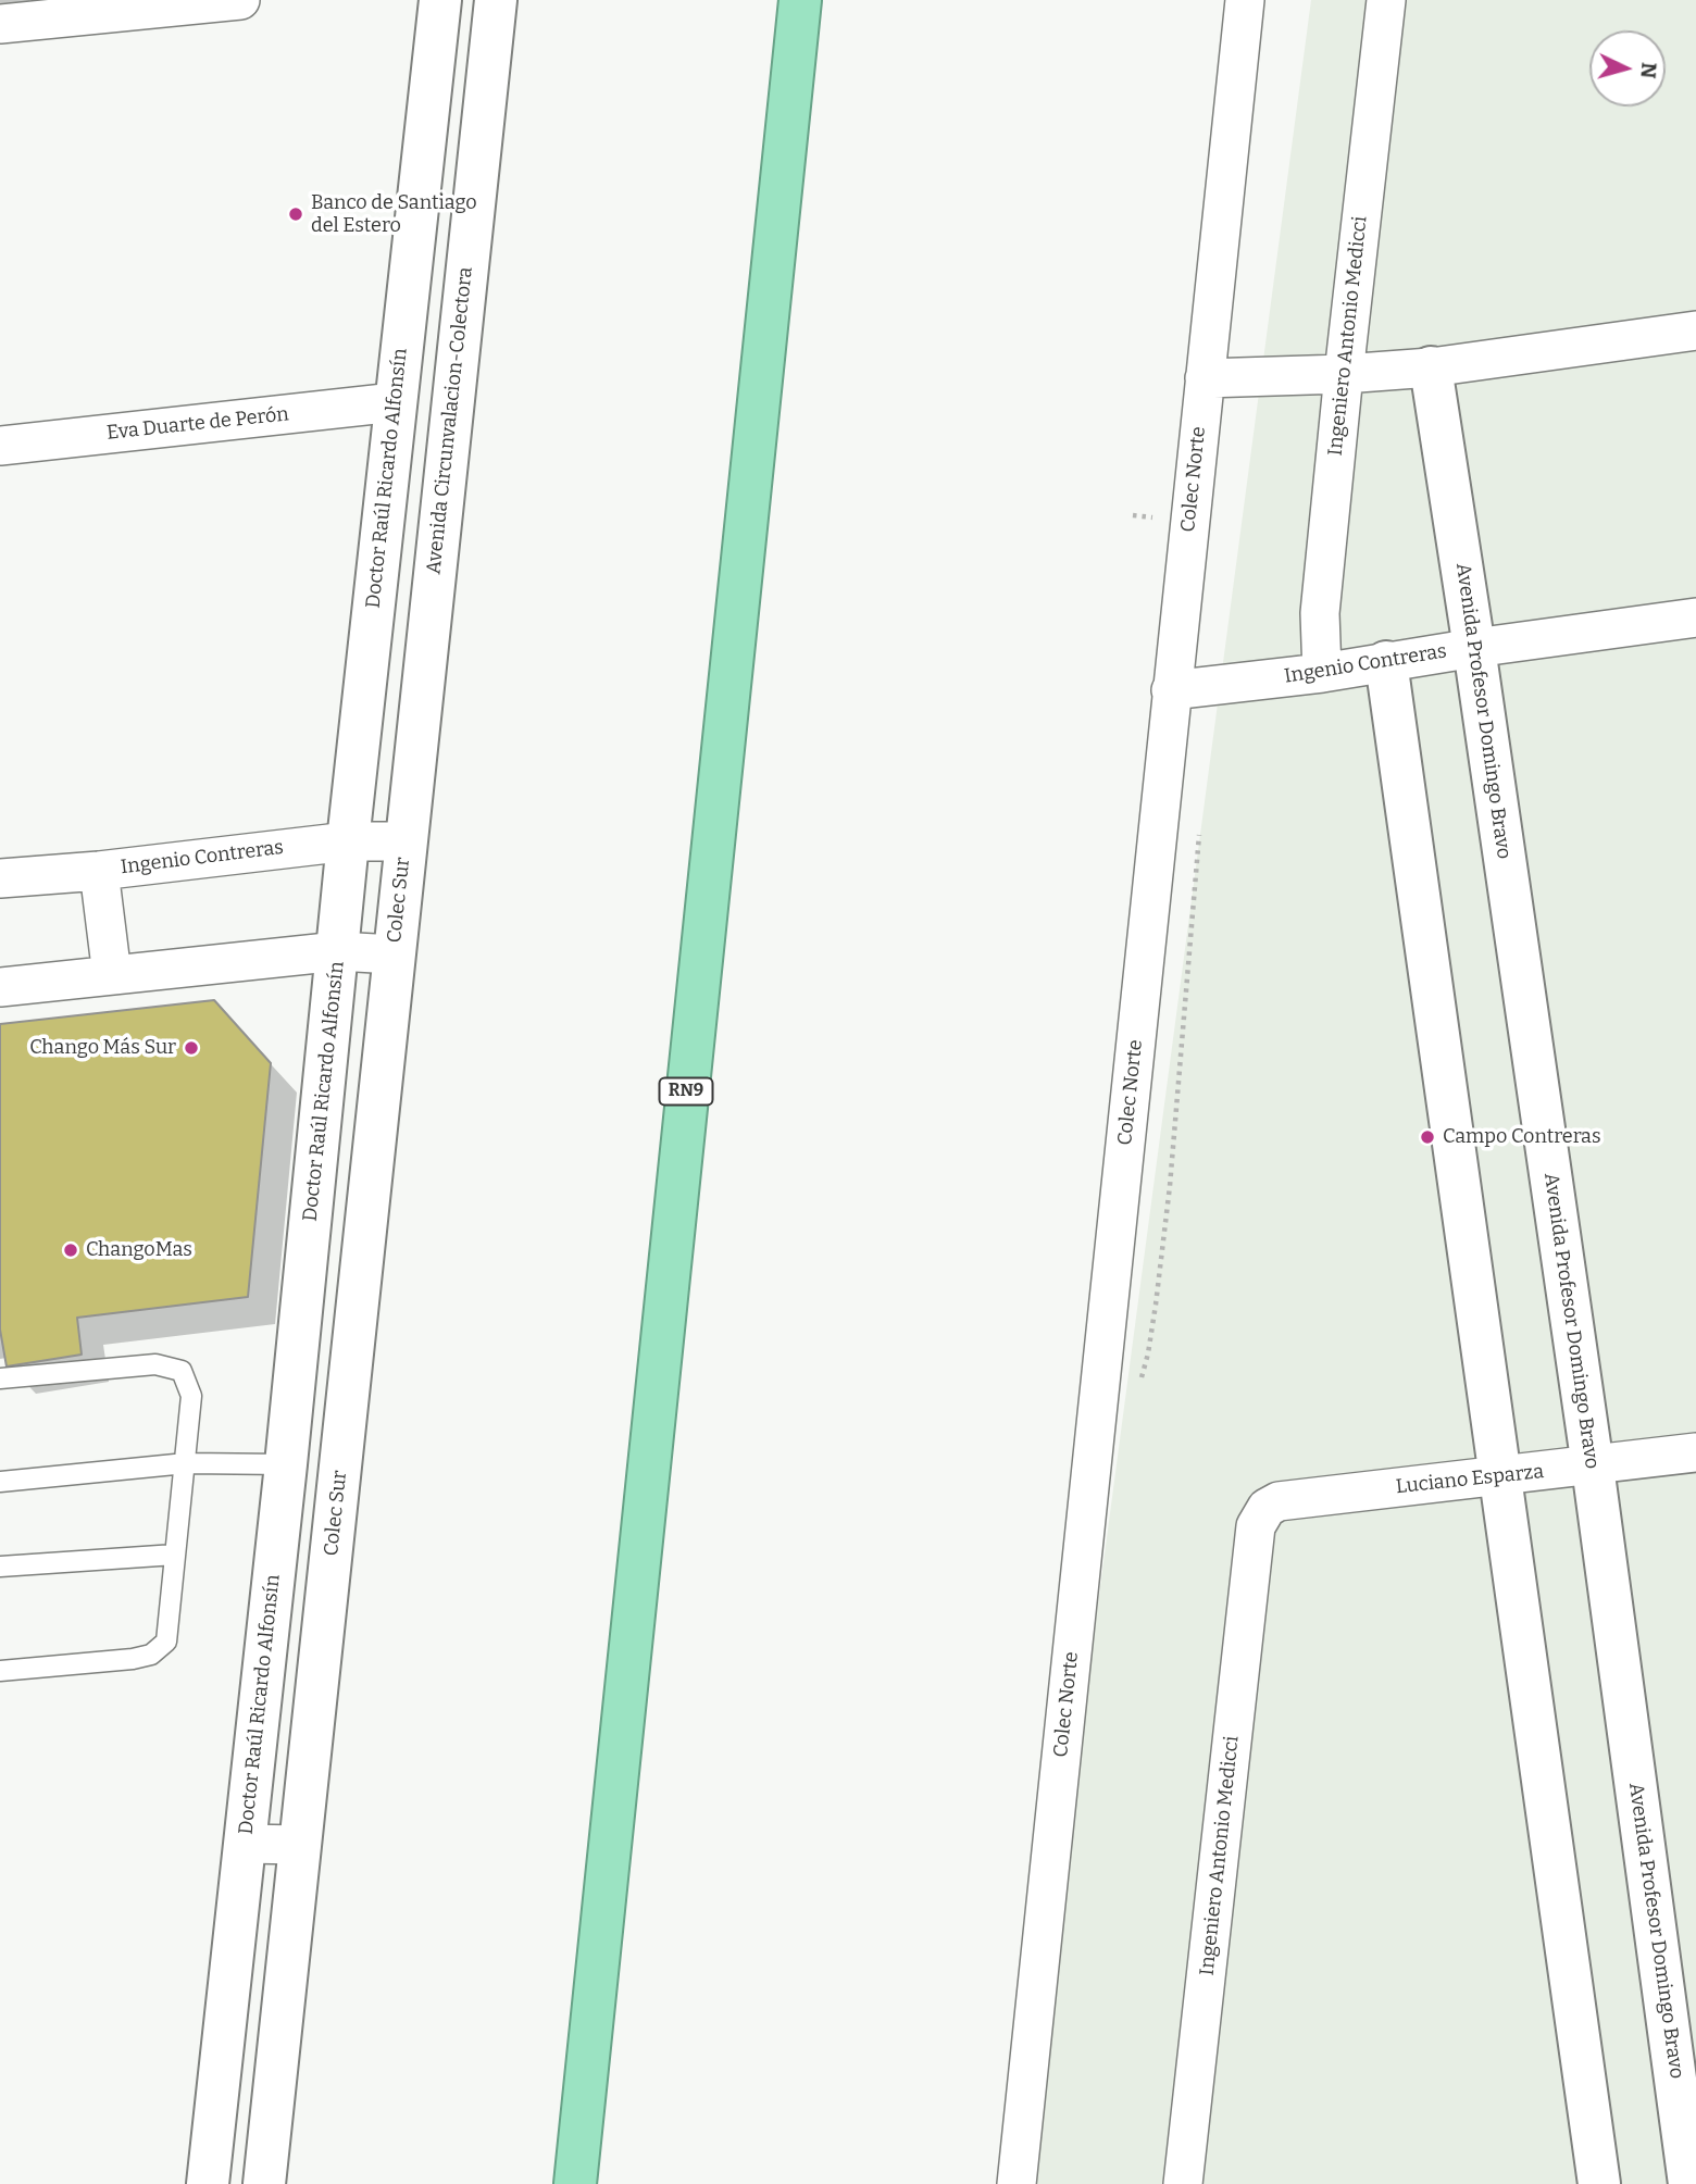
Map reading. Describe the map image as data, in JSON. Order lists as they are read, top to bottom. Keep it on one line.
{"streets":{"highway":["RN9"],"street":["Ingeniero Antonio Medicci","Avenida Circunvalacion-Colectora","Eva Duarte de Perón","Doctor Raúl Ricardo Alfonsín","Colec Norte","Ingenio Contreras","Avenida Profesor Domingo Bravo","Colec Sur","Luciano Esparza"]},"crossings":[["Ingeniero Antonio Medicci","Ingenio Contreras"],["Ingeniero Antonio Medicci","Luciano Esparza"],["Avenida Circunvalacion-Colectora","Ingenio Contreras"],["Avenida Circunvalacion-Colectora","Colec Sur"],["Eva Duarte de Perón","Doctor Raúl Ricardo Alfonsín"],["Doctor Raúl Ricardo Alfonsín","Ingenio Contreras"],["Colec Norte","Ingenio Contreras"],["Ingenio Contreras","Avenida Profesor Domingo Bravo"],["Ingenio Contreras","Colec Sur"],["Avenida Profesor Domingo Bravo","Luciano Esparza"]],"places":["Banco de Santiago del Estero","Chango Más Sur","Campo Contreras","ChangoMas"],"north":"right"}
